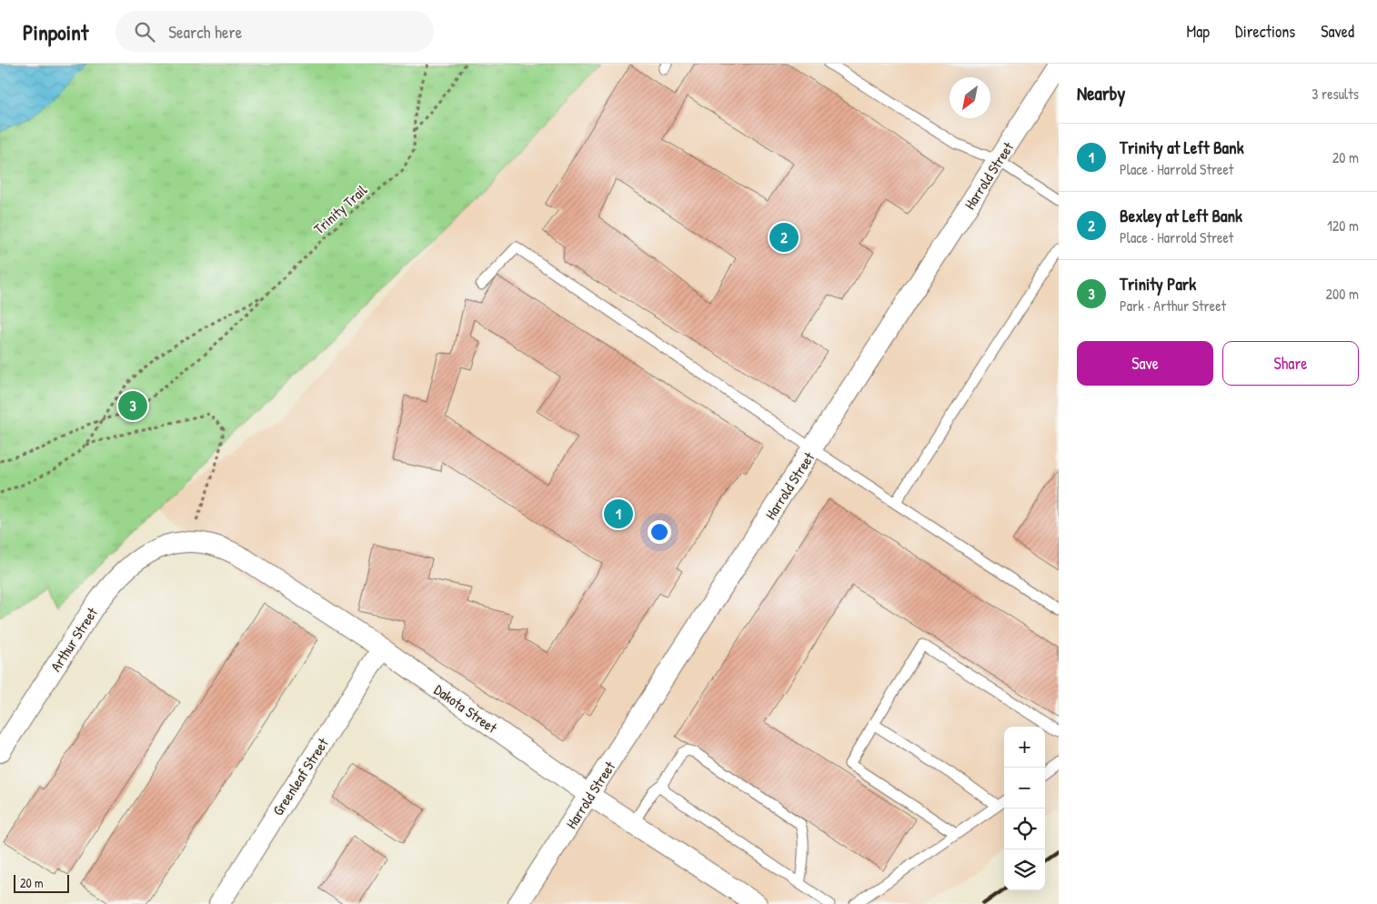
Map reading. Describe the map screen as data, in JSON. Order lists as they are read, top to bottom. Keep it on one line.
{"streets":{"street":["Harrold Street","Arthur Street","Dakota Street","Greenleaf Street"],"path":["Trinity Trail"]},"crossings":[["Harrold Street","Dakota Street"],["Arthur Street","Dakota Street"],["Dakota Street","Greenleaf Street"]],"scale_bar":"20 m","north":"bottom left","page":{"header":"Pinpoint","search":"Search here","nav":["Map","Directions","Saved"],"heading":["Nearby","3 results"],"list":[{"mark":"1","name":"Trinity at Left Bank","note":"Place · Harrold Street","value":"20 m"},{"mark":"2","name":"Bexley at Left Bank","note":"Place · Harrold Street","value":"120 m"},{"mark":"3","name":"Trinity Park","note":"Park · Arthur Street","value":"200 m"}],"pins":["2","3","1"],"buttons":["Save","Share"],"map_buttons":["+","−"],"scale":"20 m"}}
